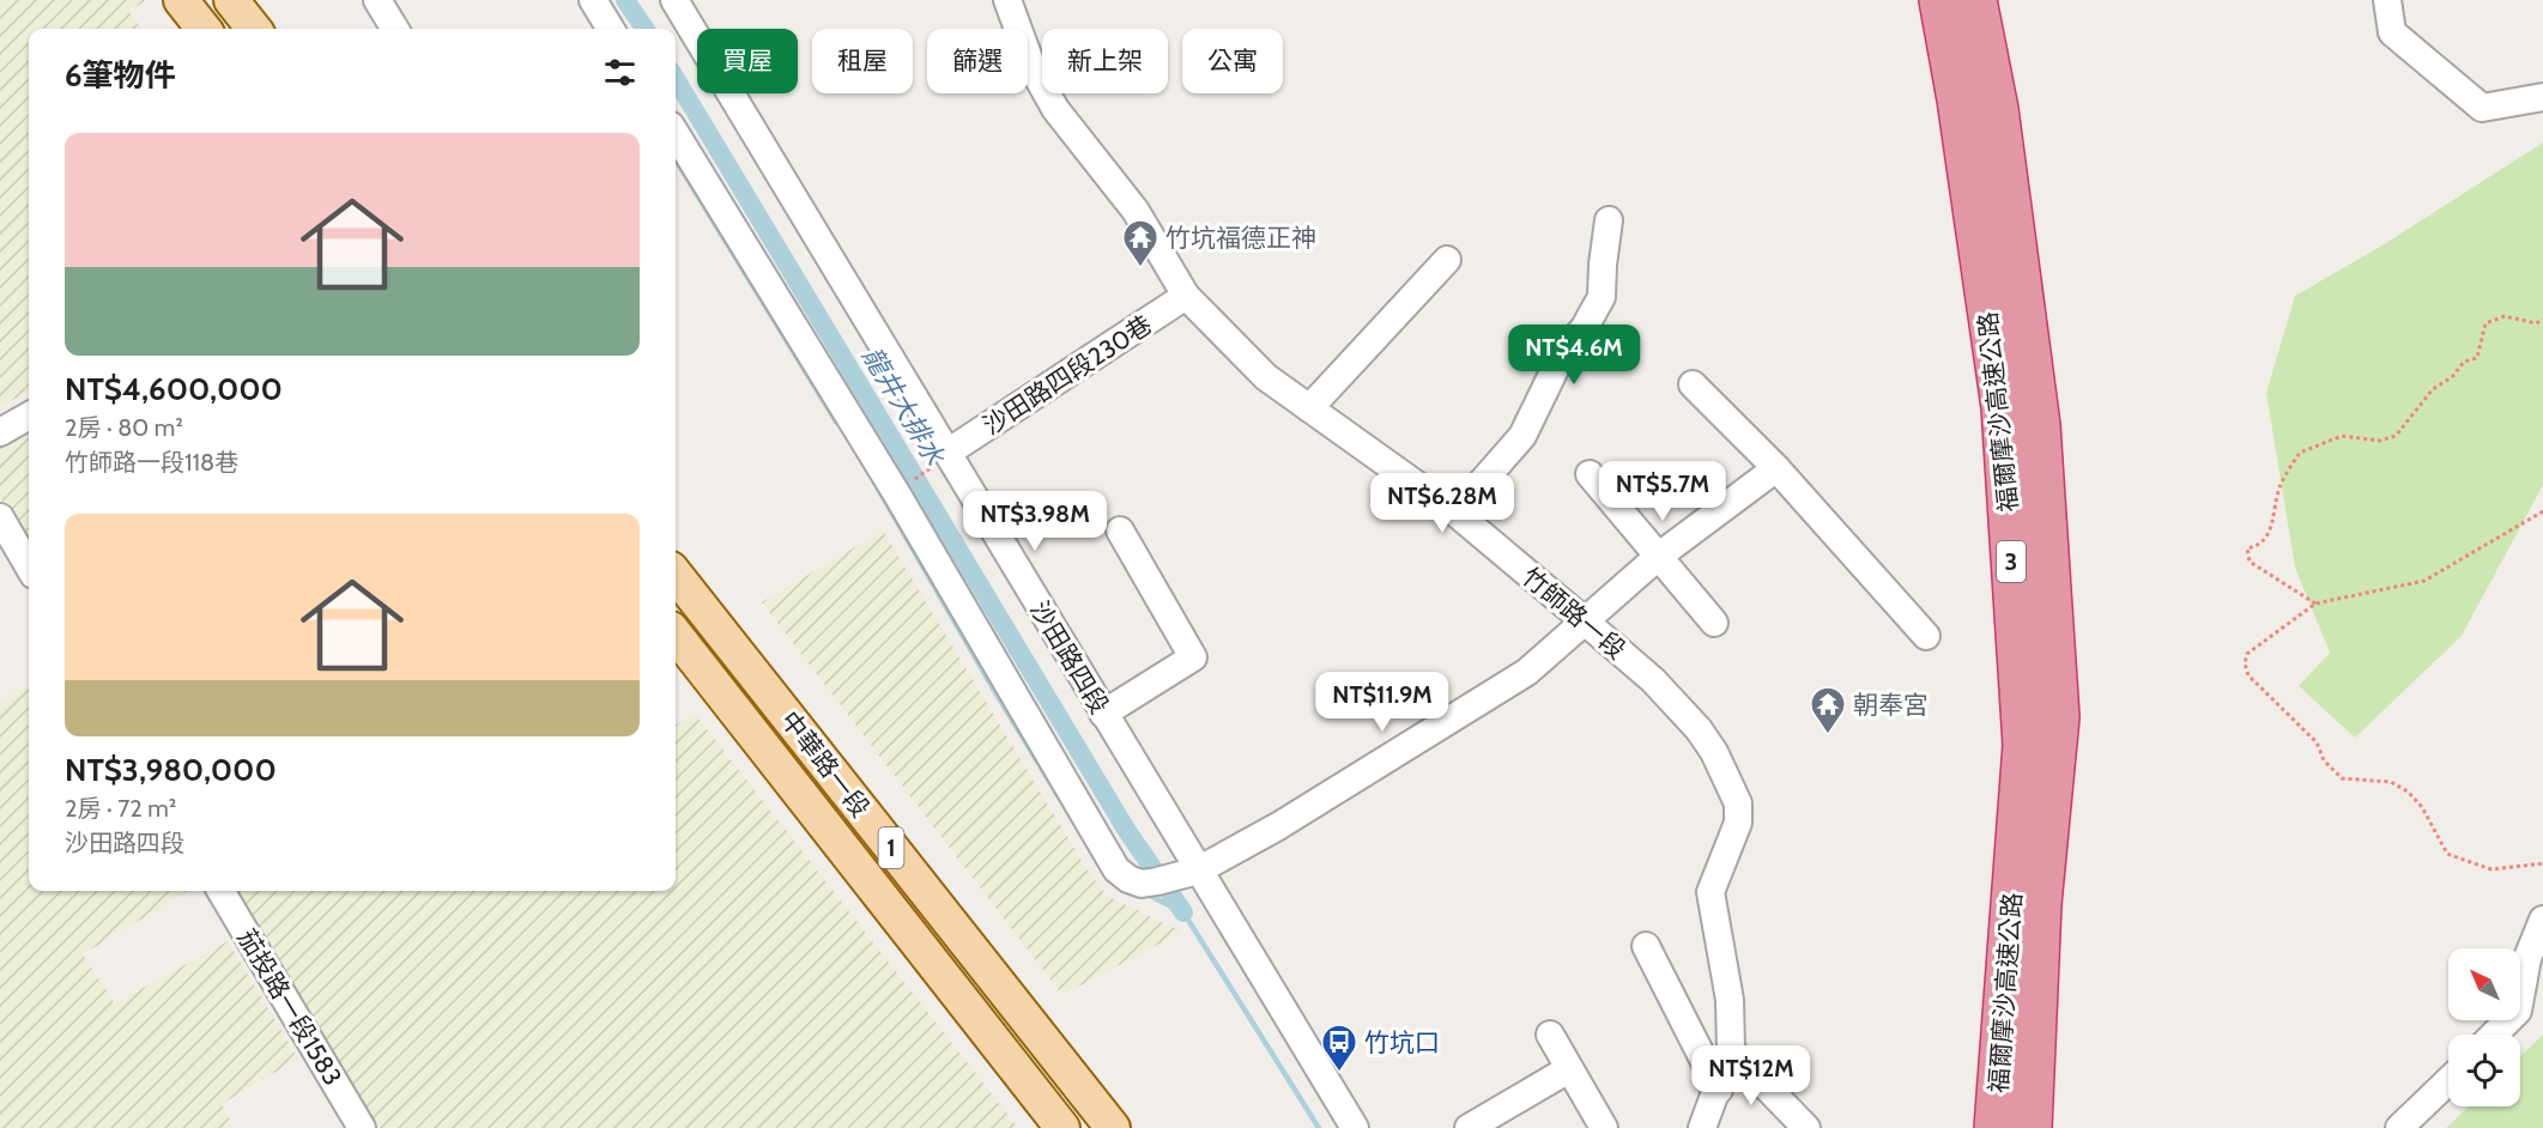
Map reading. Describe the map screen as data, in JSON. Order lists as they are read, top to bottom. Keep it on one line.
{"streets":{"highway":["福爾摩沙高速公路","3"],"main road":["中華路一段","1"],"street":["沙田路四段230巷","竹師路一段","沙田路四段","茄投路一段1583"]},"crossings":[["沙田路四段230巷","竹師路一段"],["沙田路四段230巷","沙田路四段"]],"water":["龍井大排水"],"places":{"temple":["竹坑福德正神","朝奉宮"],"bus stop":["竹坑口"]},"north":"top left","page":{"chip":["買屋","租屋","篩選","新上架","公寓"],"heading":"6筆物件","list":[{"name":"NT$4,600,000","note":"2房 · 80 m² · 竹師路一段118巷"},{"name":"NT$3,980,000","note":"2房 · 72 m² · 沙田路四段"}],"price":["NT$4.6M","NT$5.7M","NT$6.28M","NT$3.98M","NT$11.9M","NT$12M"]}}
